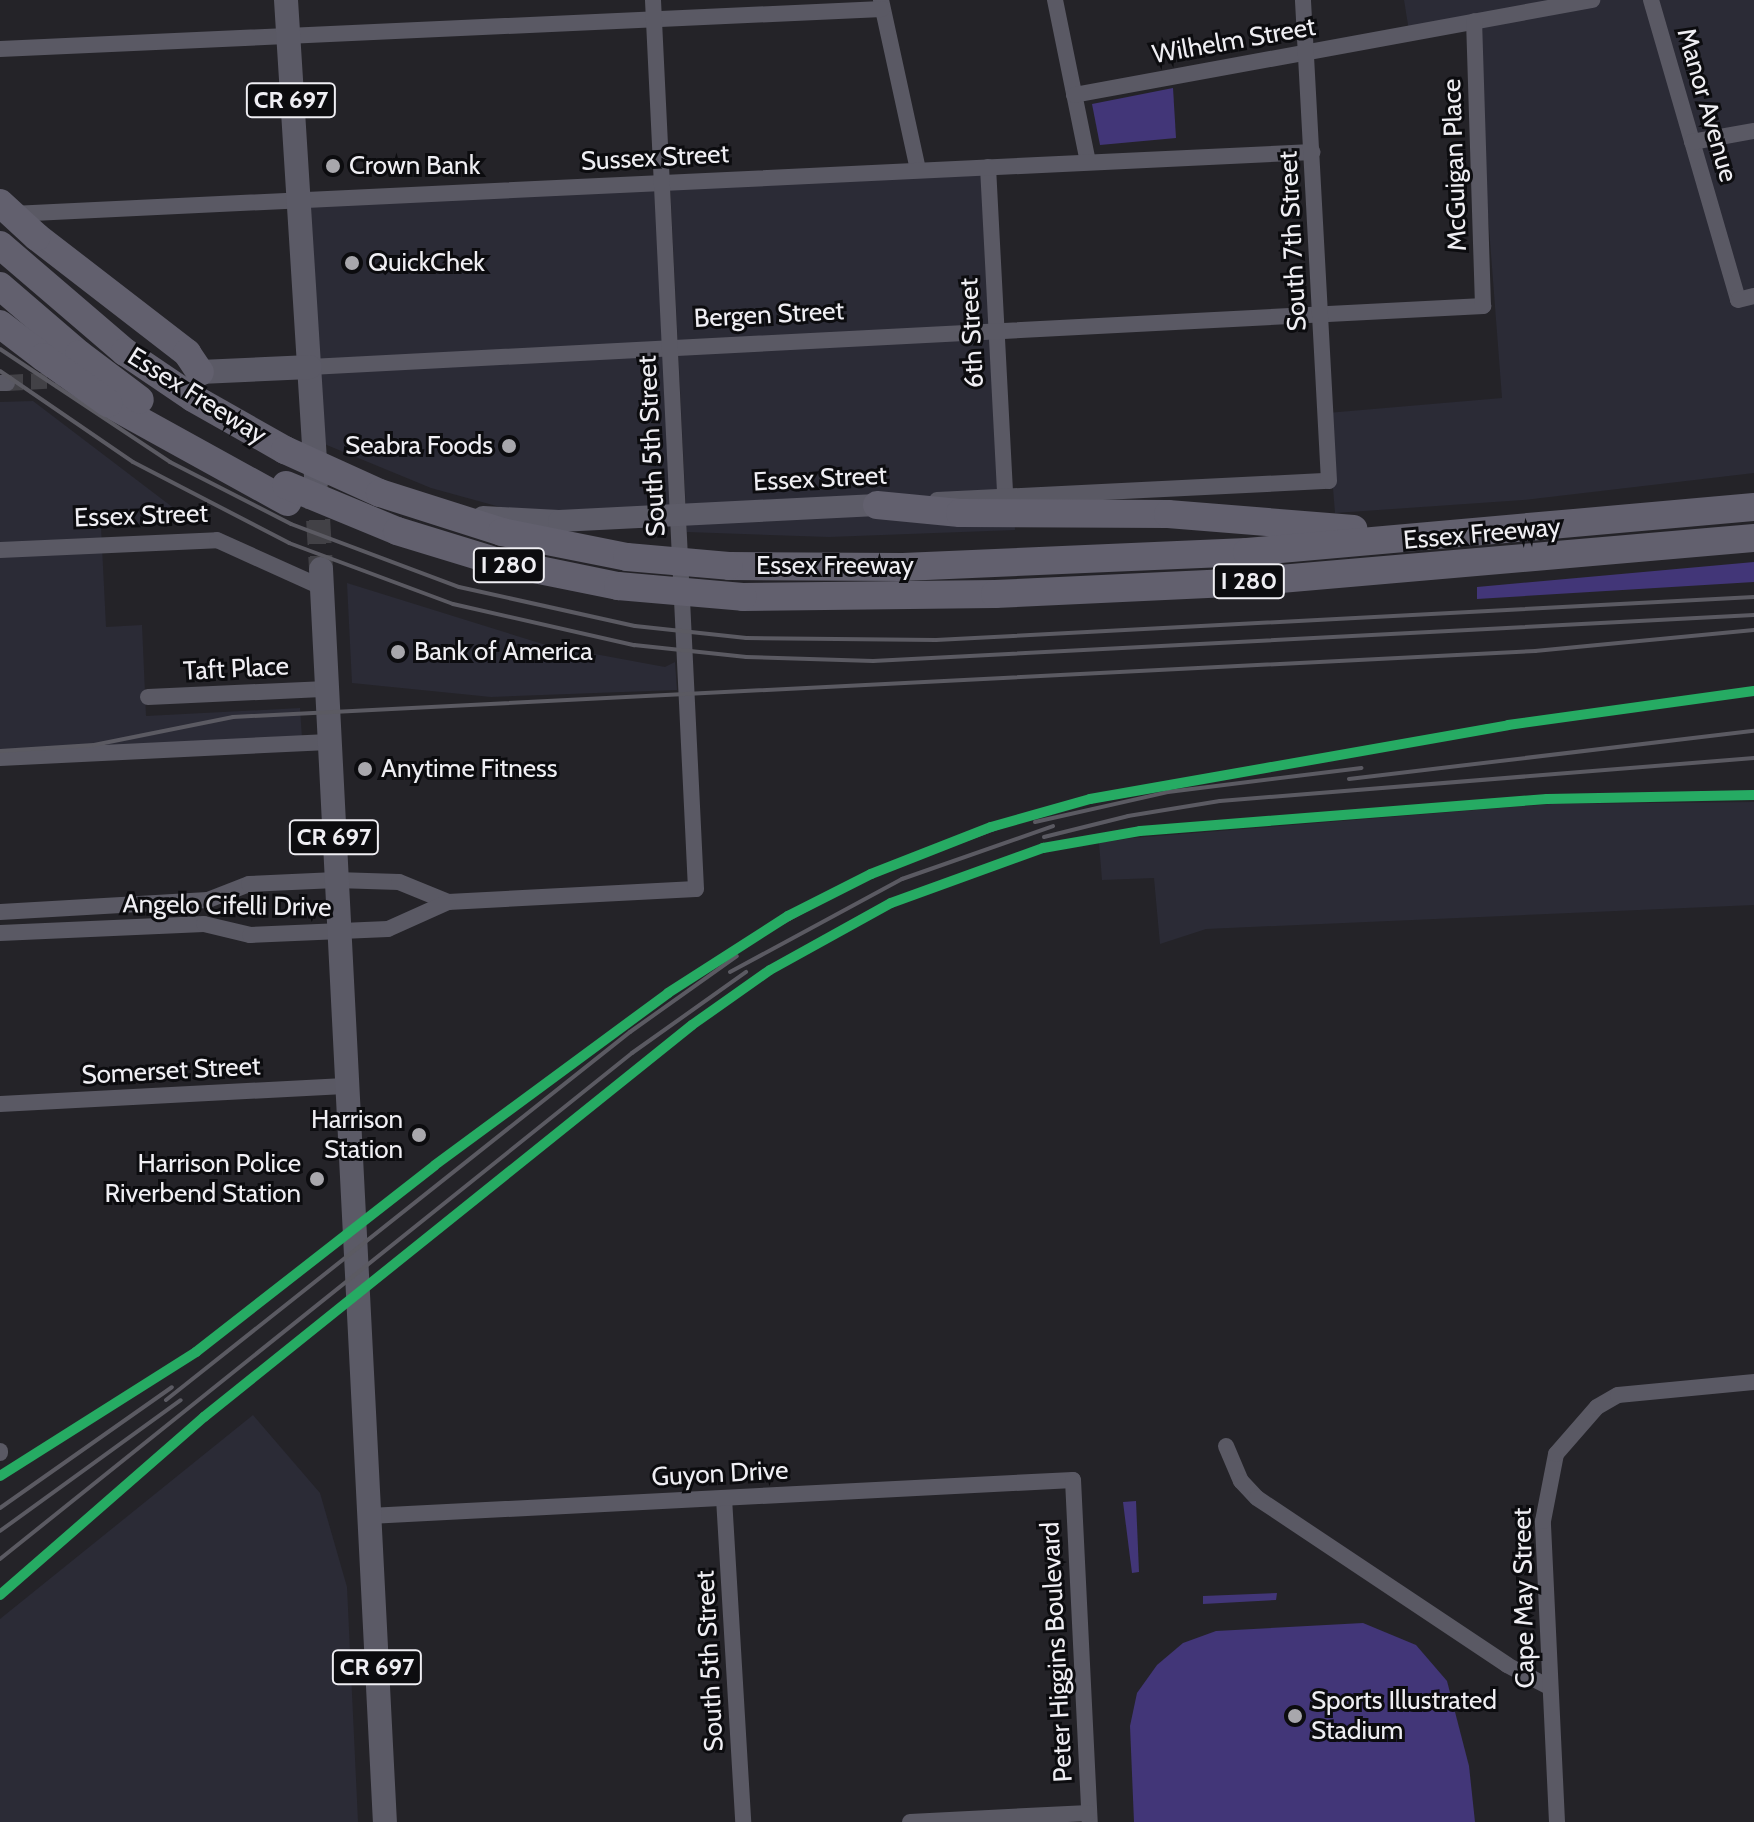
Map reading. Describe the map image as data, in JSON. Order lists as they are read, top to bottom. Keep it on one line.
{"streets":{"highway":["Essex Freeway","I 280"],"main road":["CR 697","Bergen Street"],"street":["Wilhelm Street","Manor Avenue","Sussex Street","McGuigan Place","South 7th Street","6th Street","South 5th Street","Essex Street","Taft Place","Angelo Cifelli Drive","Somerset Street","Guyon Drive","Cape May Street","Peter Higgins Boulevard"]},"crossings":[["Wilhelm Street","McGuigan Place"],["Wilhelm Street","South 7th Street"],["CR 697","Sussex Street"],["CR 697","Bergen Street"],["CR 697","Essex Street"],["CR 697","Taft Place"],["CR 697","Angelo Cifelli Drive"],["CR 697","Somerset Street"],["CR 697","Guyon Drive"],["Sussex Street","South 7th Street"],["Sussex Street","6th Street"],["Sussex Street","South 5th Street"],["McGuigan Place","Bergen Street"],["South 7th Street","Bergen Street"],["South 7th Street","Essex Street"],["Bergen Street","6th Street"],["Bergen Street","Essex Freeway"],["Bergen Street","South 5th Street"],["6th Street","Essex Street"],["South 5th Street","Essex Street"],["South 5th Street","Angelo Cifelli Drive"],["South 5th Street","Guyon Drive"],["Guyon Drive","Peter Higgins Boulevard"]],"places":["Crown Bank","QuickChek","Seabra Foods","Bank of America","Anytime Fitness","Harrison Station","Harrison Police Riverbend Station","Sports Illustrated Stadium"]}
